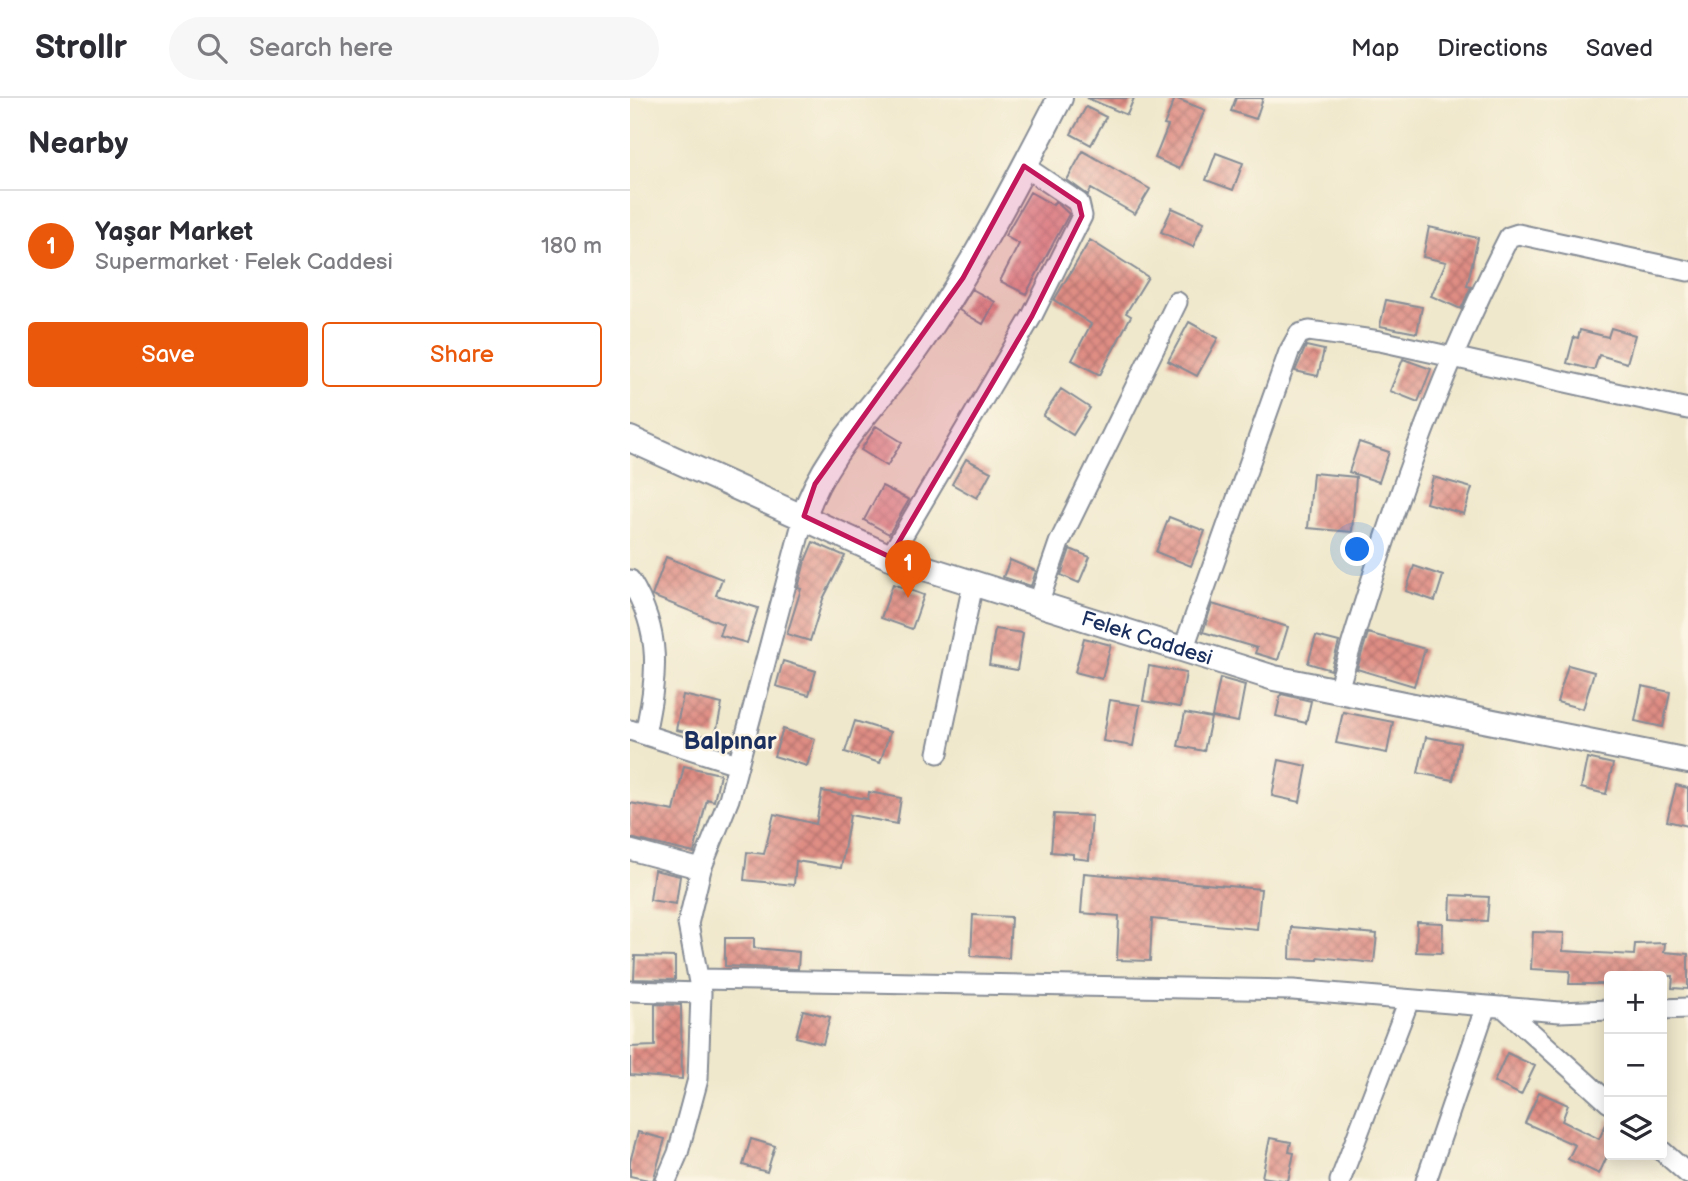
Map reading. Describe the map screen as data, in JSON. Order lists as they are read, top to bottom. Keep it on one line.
{"streets":{"street":["Felek Caddesi"]},"districts":["Balpınar"],"page":{"header":"Strollr","search":"Search here","nav":["Map","Directions","Saved"],"heading":"Nearby","list":[{"mark":"1","name":"Yaşar Market","note":"Supermarket · Felek Caddesi","value":"180 m"}],"buttons":["Save","Share"],"pins":"1","map_buttons":["+","−"]}}
